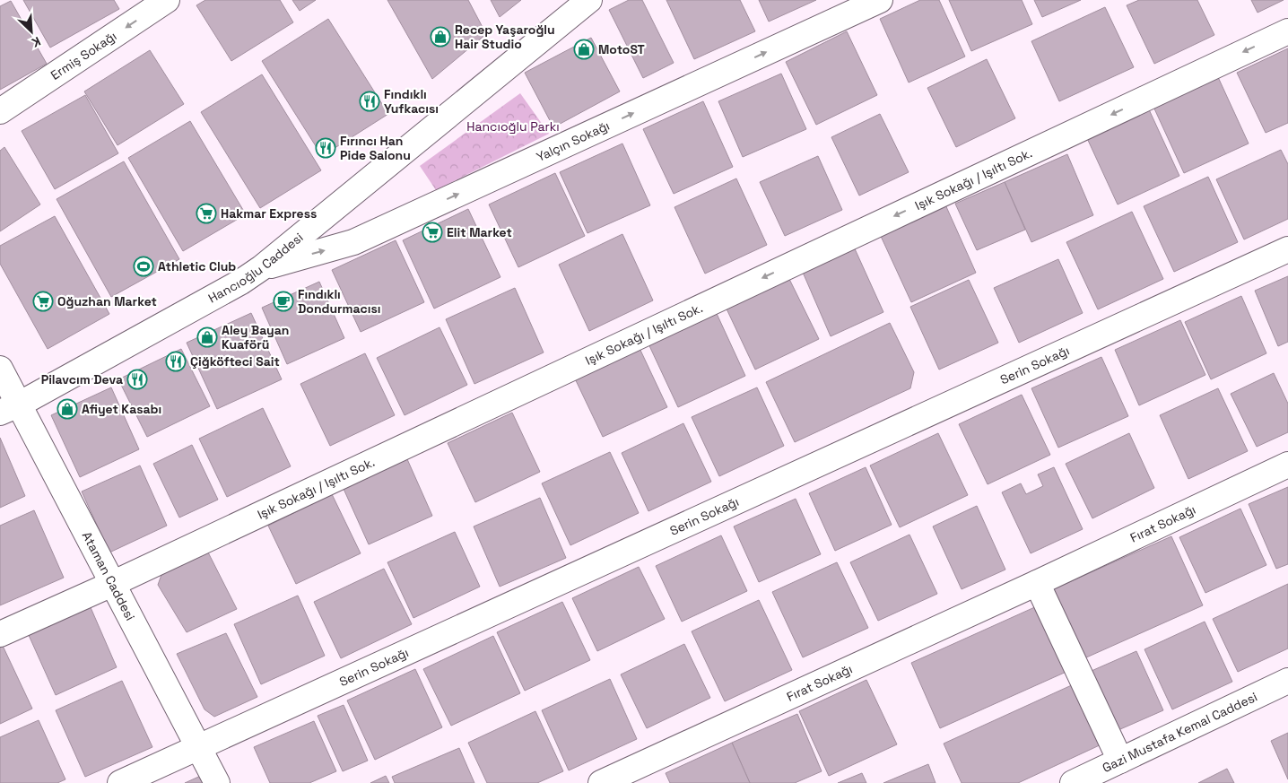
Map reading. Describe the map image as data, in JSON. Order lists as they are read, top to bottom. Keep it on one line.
{"streets":{"street":["Ermiş Sokağı","Yalçın Sokağı","Işık Sokağı / Işıltı Sok.","Hancıoğlu Caddesi","Serin Sokağı","Fırat Sokağı","Ataman Caddesi","Gazi Mustafa Kemal Caddesi"]},"crossings":[["Yalçın Sokağı","Hancıoğlu Caddesi"],["Işık Sokağı / Işıltı Sok.","Ataman Caddesi"],["Hancıoğlu Caddesi","Ataman Caddesi"],["Serin Sokağı","Ataman Caddesi"]],"one_way":["Ermiş Sokağı","Yalçın Sokağı","Işık Sokağı / Işıltı Sok."],"parks":["Hancıoğlu Parkı"],"places":{"shop":["Recep Yaşaroğlu Hair Studio","MotoST","Aley Bayan Kuaförü","Afiyet Kasabı"],"restaurant":["Fındıklı Yufkacısı","Fırıncı Han Pide Salonu","Çiğköfteci Sait","Pilavcım Deva"],"supermarket":["Hakmar Express","Elit Market","Oğuzhan Market"],"sports":["Athletic Club"],"cafe":["Fındıklı Dondurmacısı"]},"north":"bottom right"}
